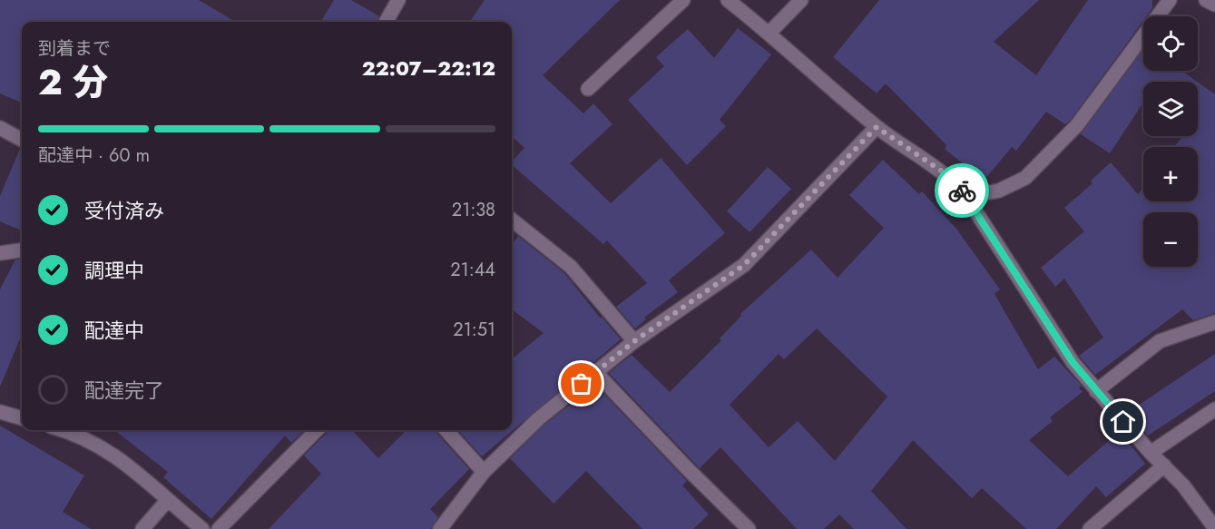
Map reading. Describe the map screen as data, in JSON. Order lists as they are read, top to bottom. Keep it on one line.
{"page":{"map_buttons":["+","−"],"heading":["2 分","到着まで","22:07–22:12"],"bar":"配達中 · 60 m","list":[["受付済み","21:38"],["調理中","21:44"],["配達中","21:51"],"配達完了"]}}
